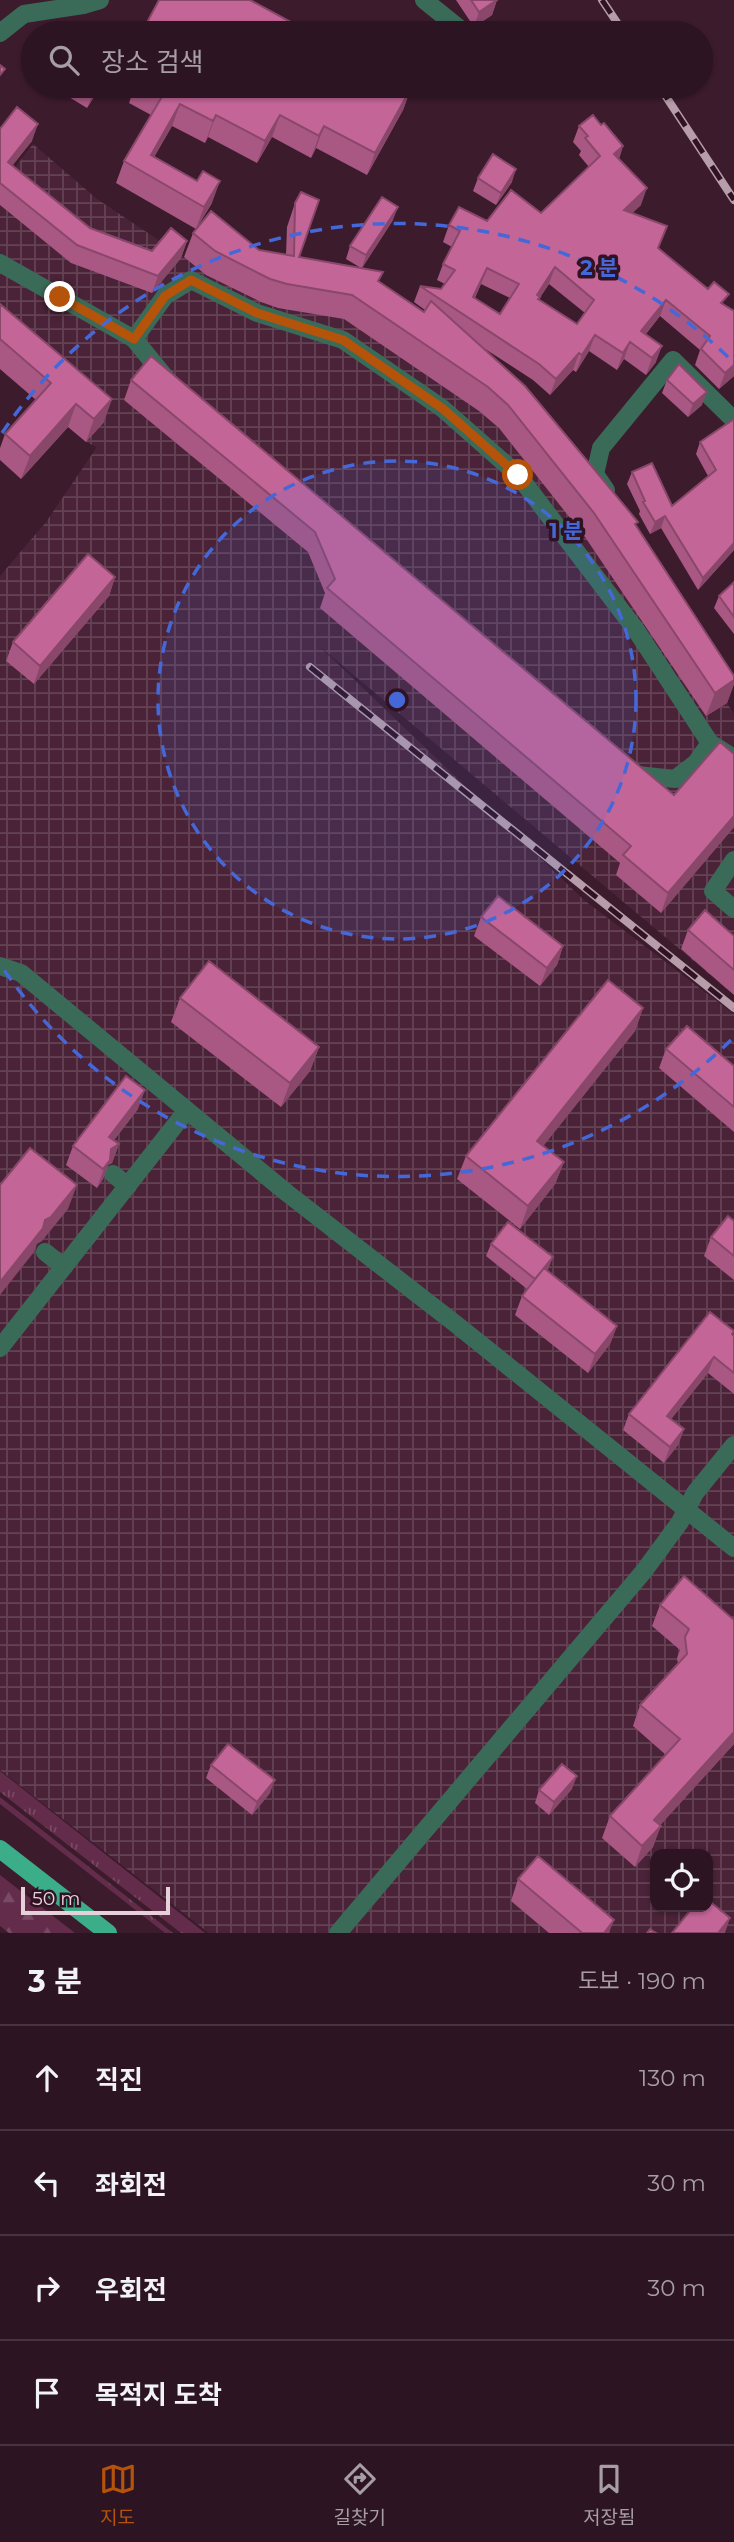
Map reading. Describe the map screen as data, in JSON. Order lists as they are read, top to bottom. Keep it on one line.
{"scale_bar":"50 m","page":{"search":"장소 검색","scale":"50 m","heading":["3 분","도보 · 190 m"],"list":[["직진","130 m"],["좌회전","30 m"],["우회전","30 m"],"목적지 도착"],"nav":["지도","길찾기","저장됨"]},"rings":["2 분","1 분"]}
